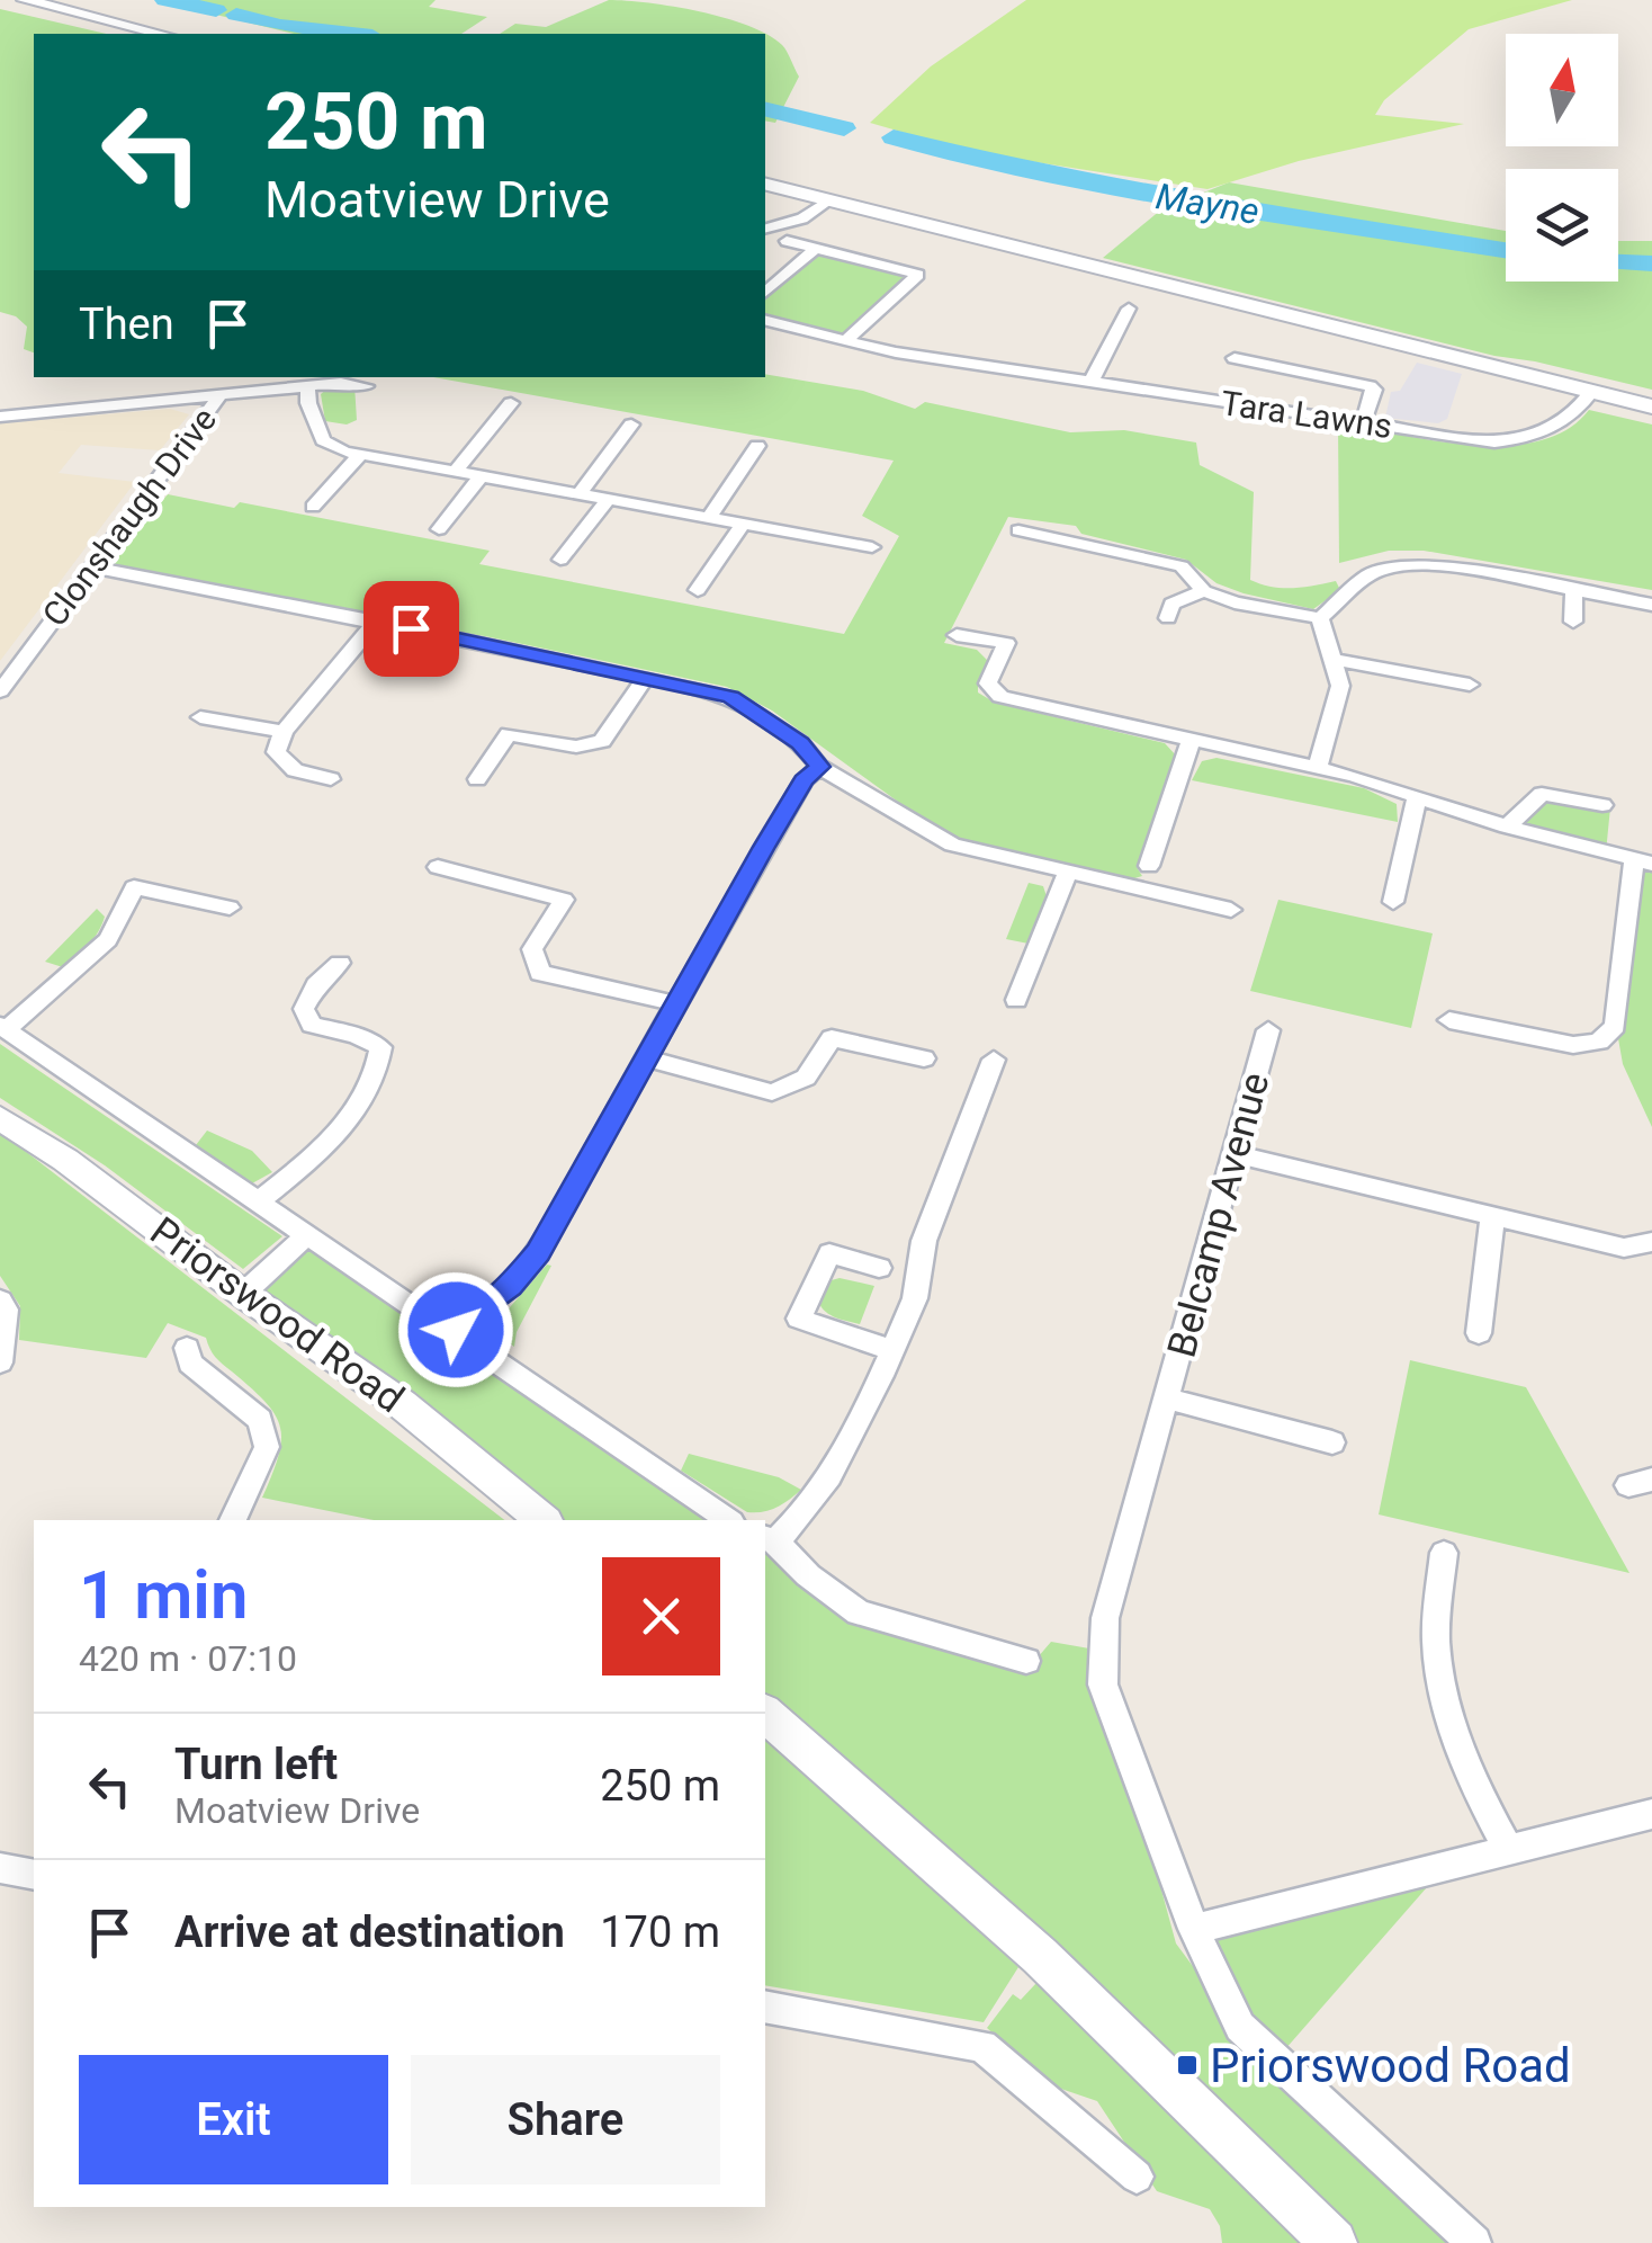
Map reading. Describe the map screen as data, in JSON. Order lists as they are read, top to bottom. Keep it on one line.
{"streets":{"main road":["Priorswood Road"],"street":["Tara Lawns","Clonshaugh Drive","Belcamp Avenue"]},"water":["Mayne"],"places":{"transit":["Priorswood Road"]},"north":"top","page":{"turn":["250 m","Moatview Drive"],"then":"Then","heading":["1 min","420 m · 07:10"],"list":[{"name":"Turn left","note":"Moatview Drive","value":"250 m"},{"name":"Arrive at destination","value":"170 m"}],"buttons":["Exit","Share"]}}
